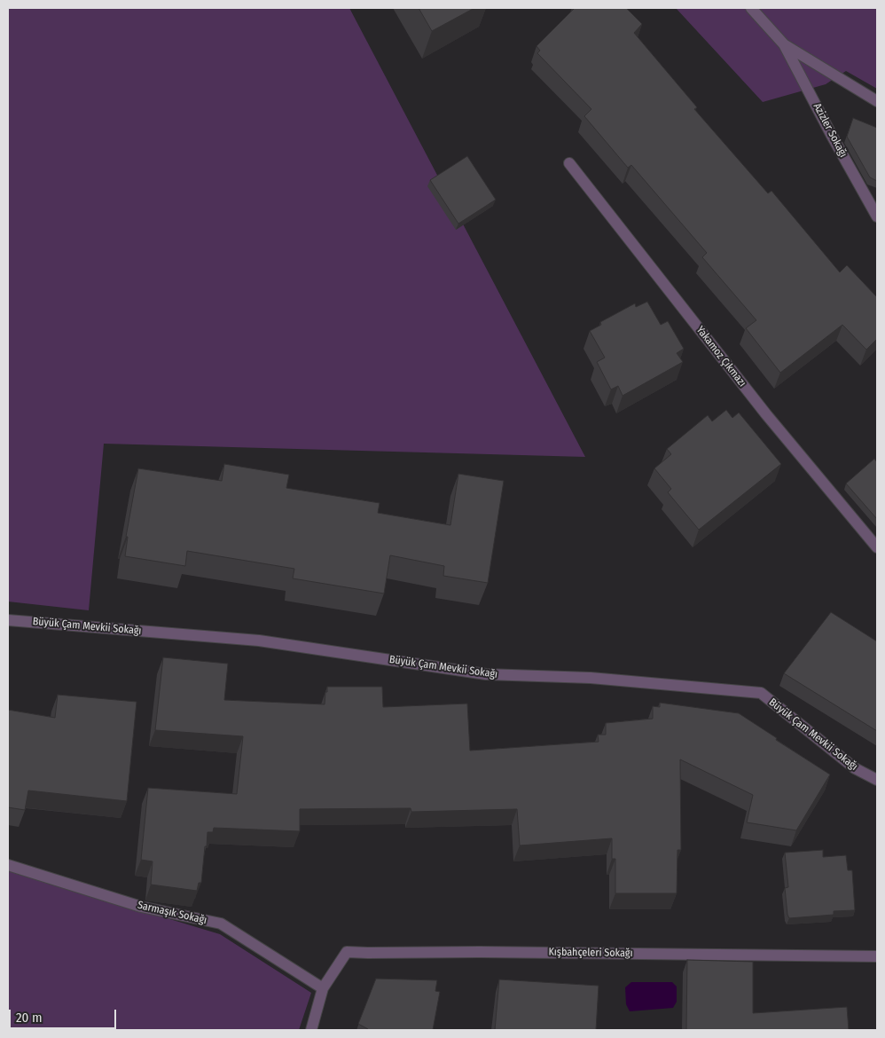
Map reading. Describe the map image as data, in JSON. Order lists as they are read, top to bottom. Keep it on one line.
{"streets":{"street":["Azizler Sokağı","Yakamoz Çıkmazı","Büyük Çam Mevkii Sokağı","Sarmaşık Sokağı","Kışbahçeleri Sokağı"]},"crossings":[["Sarmaşık Sokağı","Kışbahçeleri Sokağı"]],"scale_bar":"20 m"}
